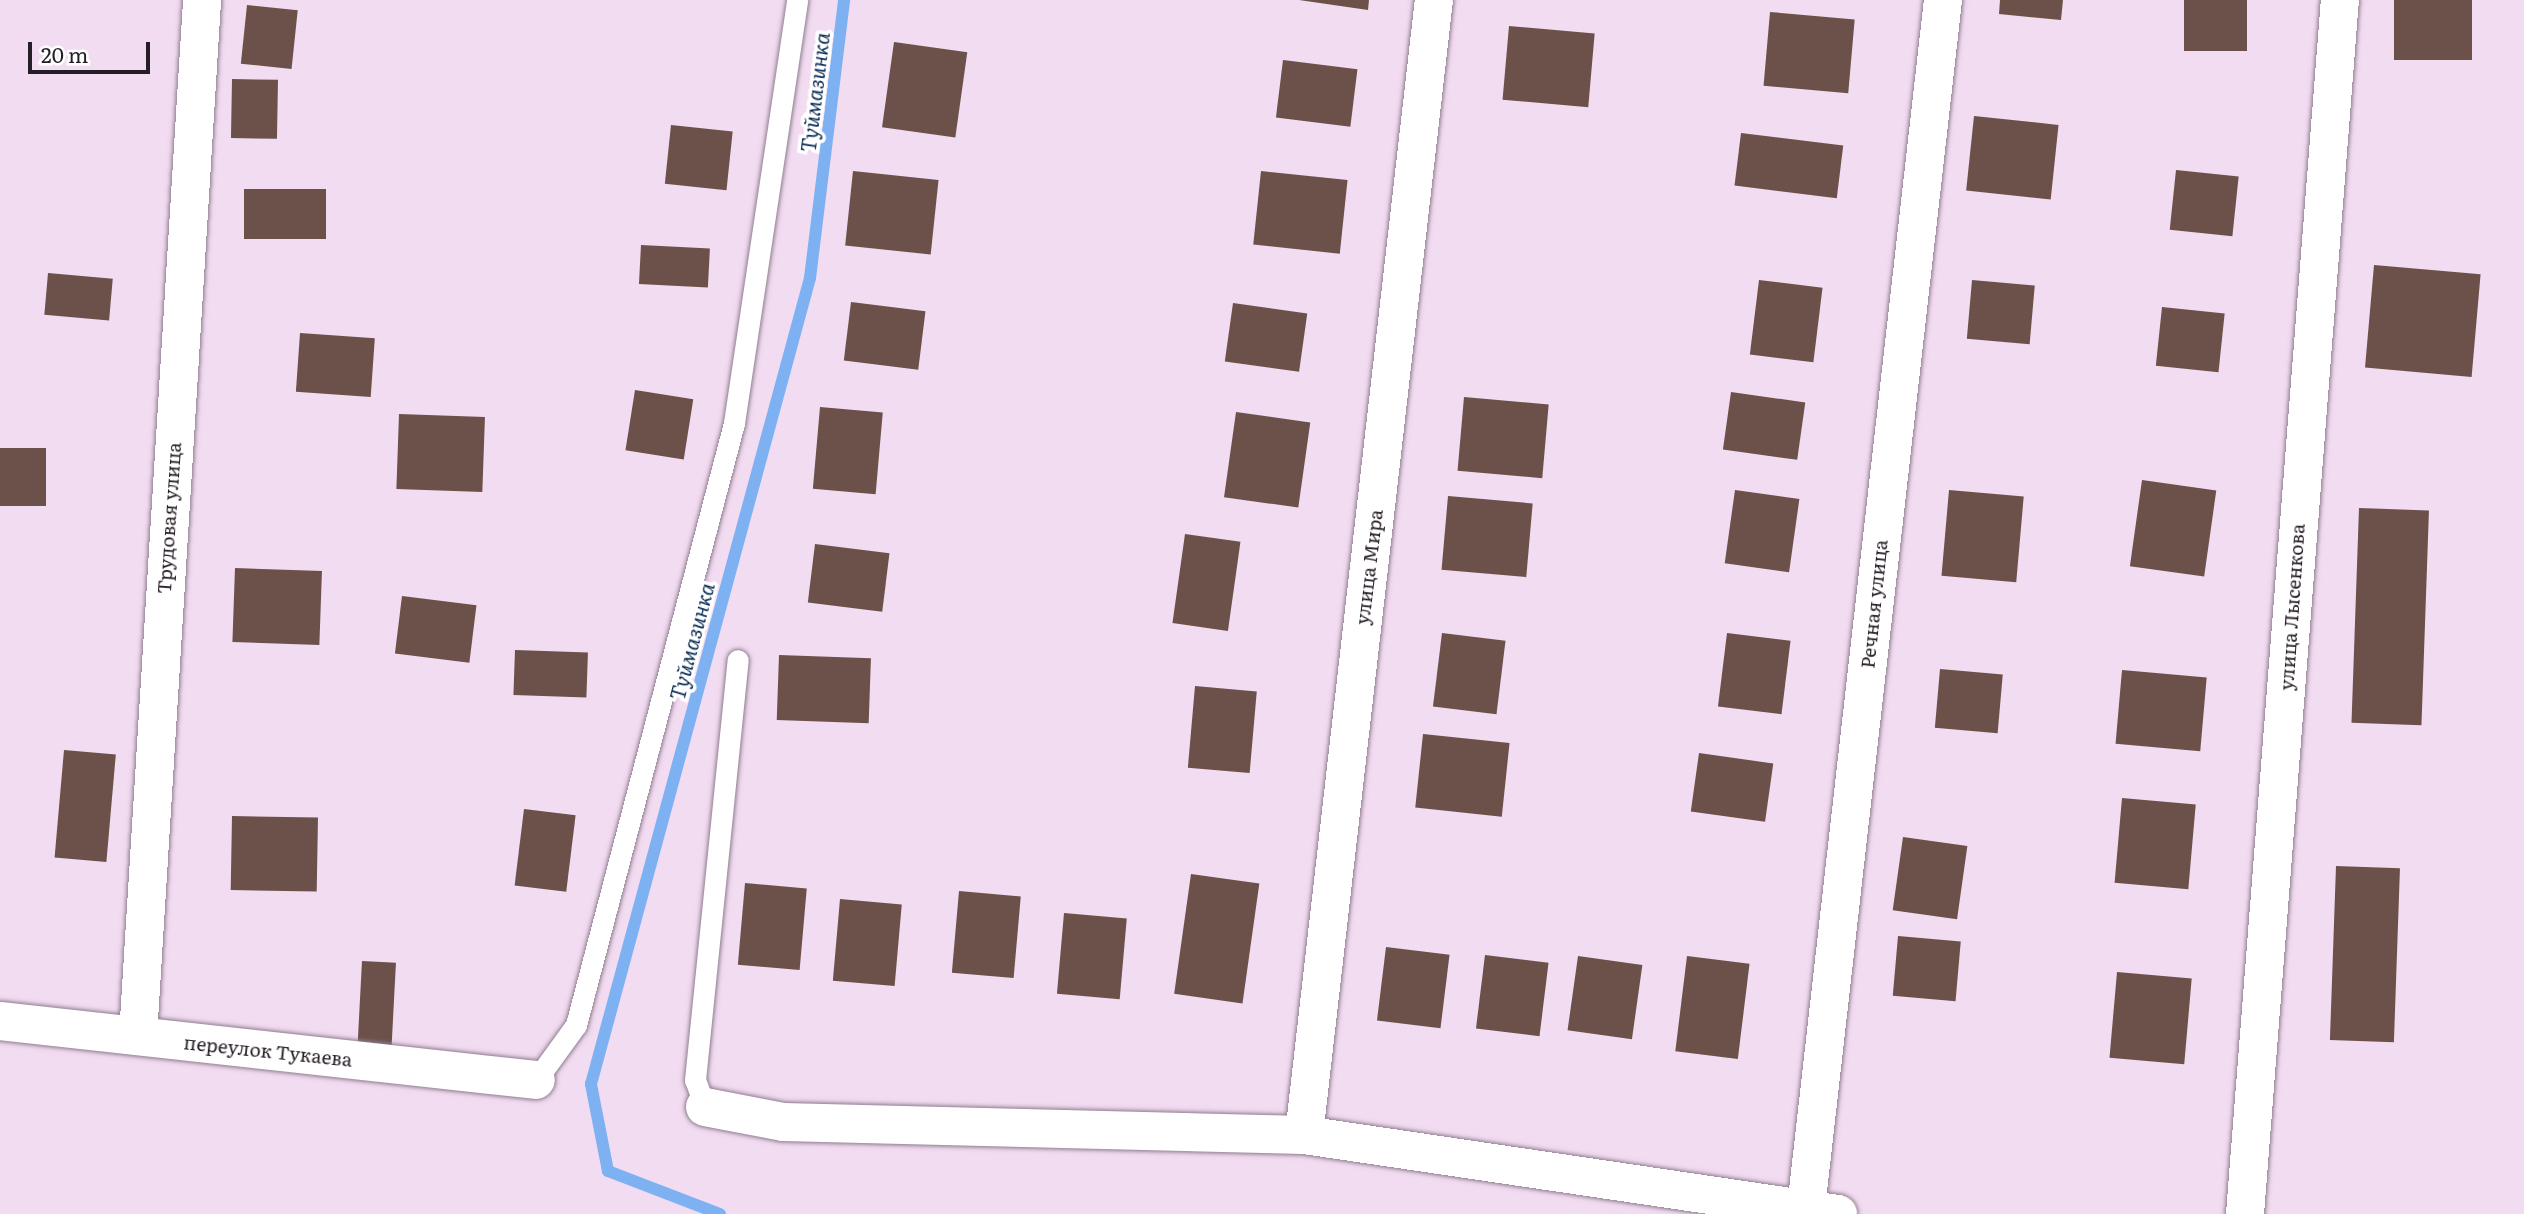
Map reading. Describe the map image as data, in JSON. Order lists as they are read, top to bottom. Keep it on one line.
{"streets":{"street":["Трудовая улица","улица Мира","Речная улица","улица Лысенкова","переулок Тукаева"]},"crossings":[["Трудовая улица","переулок Тукаева"]],"water":["Туймазинка"],"scale_bar":"20 m"}
